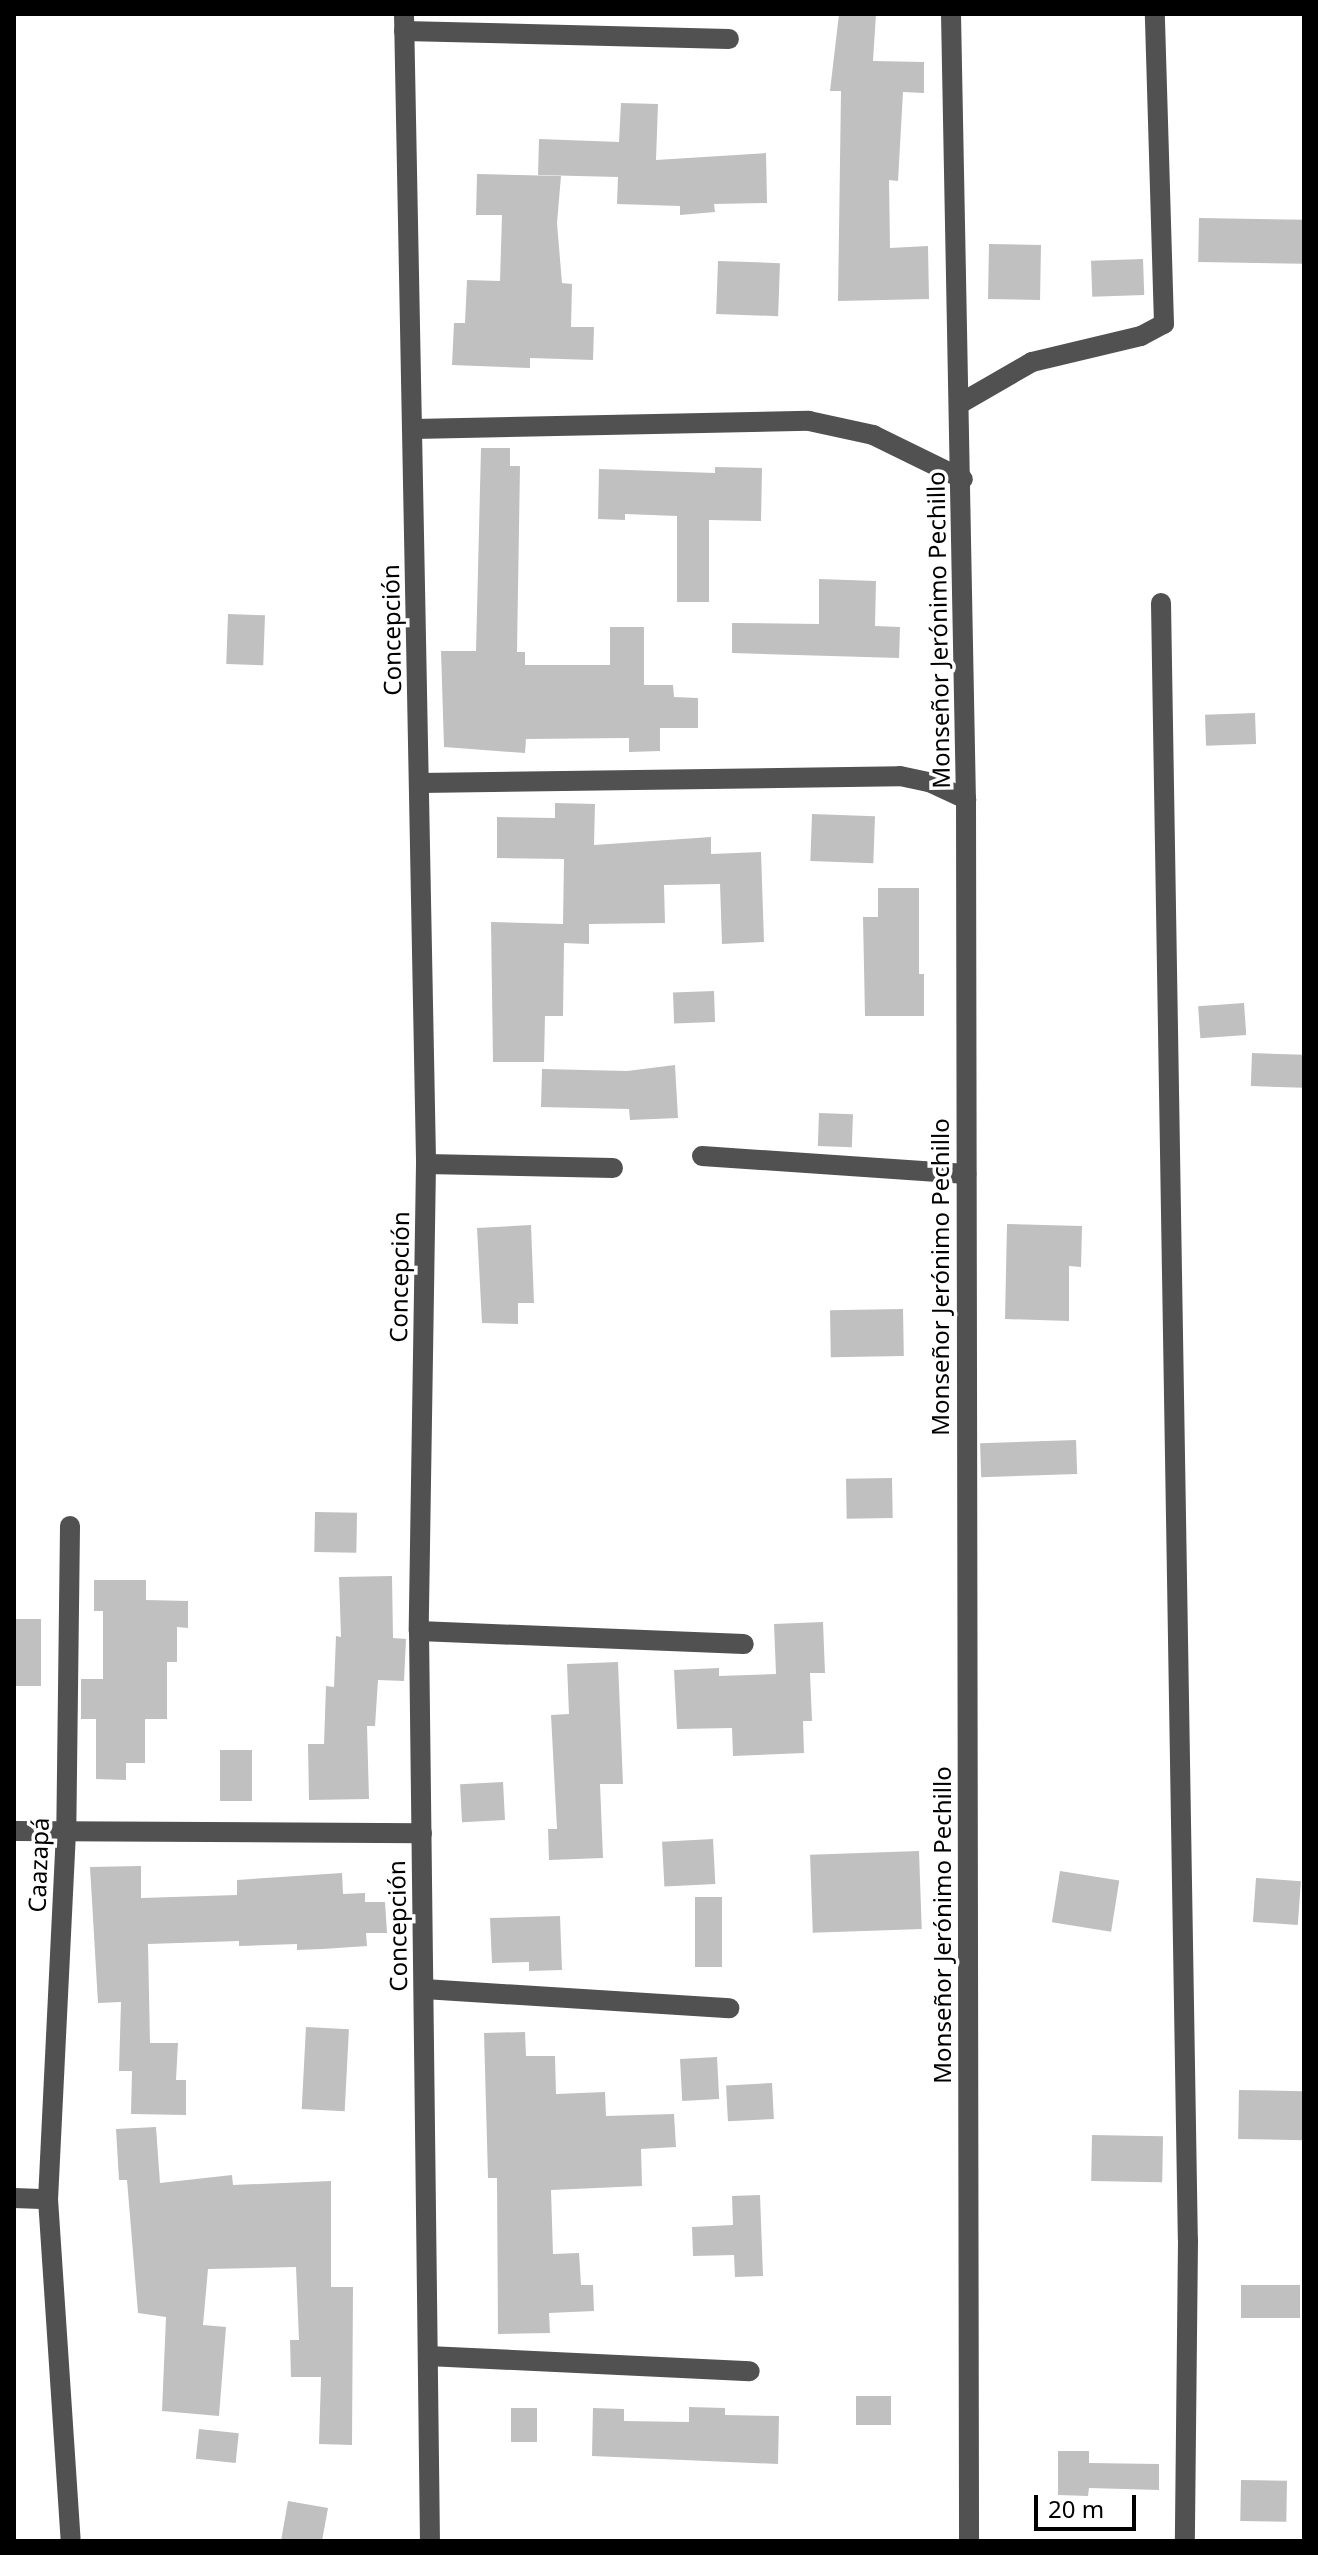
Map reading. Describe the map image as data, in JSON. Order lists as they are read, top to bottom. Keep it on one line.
{"streets":{"street":["Concepción","Monseñor Jerónimo Pechillo","Caazapá"]},"scale_bar":"20 m"}
